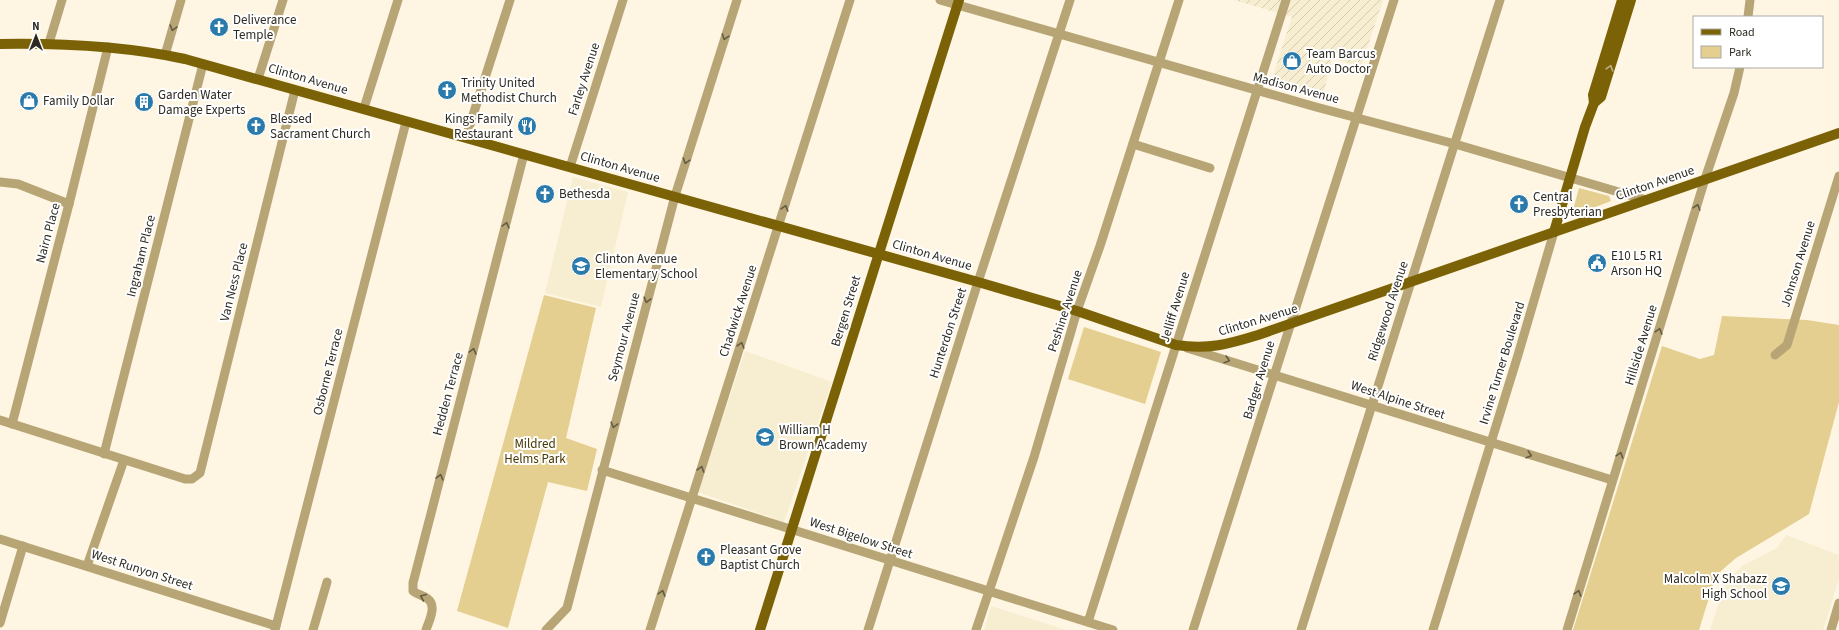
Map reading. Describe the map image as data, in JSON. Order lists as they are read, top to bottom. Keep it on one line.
{"streets":{"main road":["Clinton Avenue","Bergen Street","Irvine Turner Boulevard"],"street":["Farley Avenue","Madison Avenue","Nairn Place","Ingraham Place","Johnson Avenue","Van Ness Place","Jelliff Avenue","Chadwick Avenue","Peshine Avenue","Ridgewood Avenue","Hunterdon Street","Seymour Avenue","Hillside Avenue","Osborne Terrace","Badger Avenue","Hedden Terrace","West Alpine Street","West Bigelow Street","West Runyon Street"]},"crossings":[["Clinton Avenue","Farley Avenue"],["Clinton Avenue","Madison Avenue"],["Clinton Avenue","Nairn Place"],["Clinton Avenue","Ingraham Place"],["Clinton Avenue","Van Ness Place"],["Clinton Avenue","Jelliff Avenue"],["Clinton Avenue","Chadwick Avenue"],["Clinton Avenue","Bergen Street"],["Clinton Avenue","Peshine Avenue"],["Clinton Avenue","Ridgewood Avenue"],["Clinton Avenue","Hunterdon Street"],["Clinton Avenue","Seymour Avenue"],["Clinton Avenue","Hillside Avenue"],["Clinton Avenue","Irvine Turner Boulevard"],["Clinton Avenue","Osborne Terrace"],["Clinton Avenue","Badger Avenue"],["Clinton Avenue","Hedden Terrace"],["Clinton Avenue","West Alpine Street"],["Madison Avenue","Jelliff Avenue"],["Madison Avenue","Bergen Street"],["Madison Avenue","Peshine Avenue"],["Madison Avenue","Ridgewood Avenue"],["Madison Avenue","Hunterdon Street"],["Madison Avenue","Irvine Turner Boulevard"],["Madison Avenue","Badger Avenue"],["Jelliff Avenue","West Alpine Street"],["Jelliff Avenue","West Bigelow Street"],["Chadwick Avenue","West Bigelow Street"],["Bergen Street","West Bigelow Street"],["Peshine Avenue","West Bigelow Street"],["Ridgewood Avenue","West Alpine Street"],["Hunterdon Street","West Bigelow Street"],["Seymour Avenue","West Bigelow Street"],["Hillside Avenue","West Alpine Street"],["Irvine Turner Boulevard","West Alpine Street"],["Osborne Terrace","West Runyon Street"],["Badger Avenue","West Alpine Street"]],"one_way":["Chadwick Avenue","Seymour Avenue","Hillside Avenue","Hedden Terrace","West Alpine Street"],"parks":["Mildred Helms Park"],"places":{"church":["Deliverance Temple","Trinity United Methodist Church","Blessed Sacrament Church","Bethesda","Central Presbyterian","Pleasant Grove Baptist Church"],"shop":["Team Barcus Auto Doctor","Family Dollar"],"building":["Garden Water Damage Experts"],"restaurant":["Kings Family Restaurant"],"public building":["E10 L5 R1 Arson HQ"],"school or university":["Clinton Avenue Elementary School","William H Brown Academy","Malcolm X Shabazz High School"]},"legend":["Road","Park"],"north":"top"}
